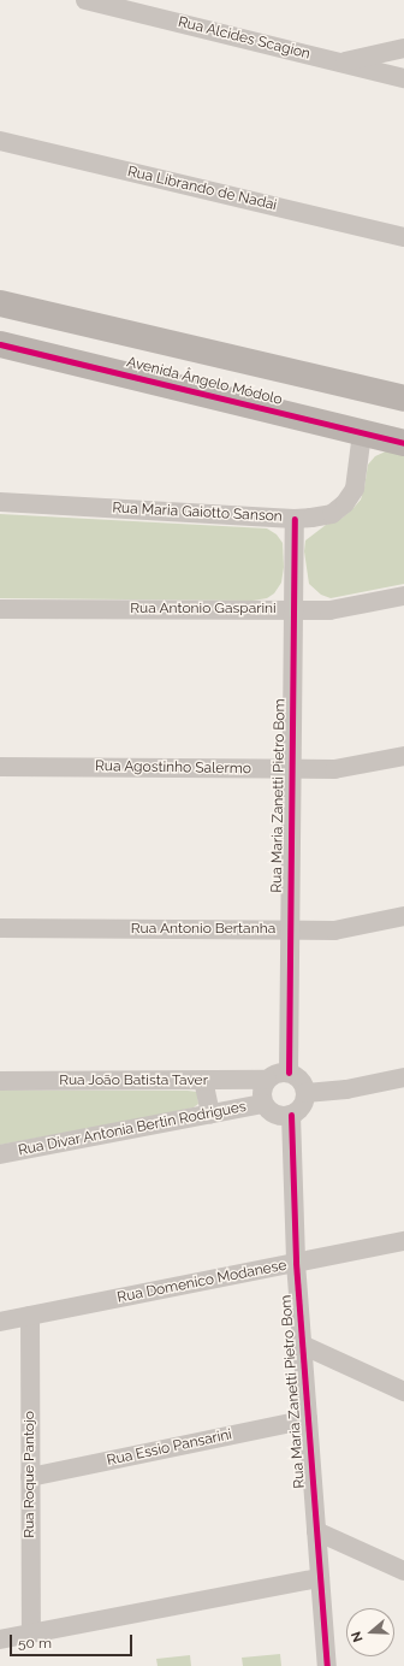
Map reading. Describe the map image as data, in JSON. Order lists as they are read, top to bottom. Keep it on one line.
{"streets":{"street":["Rua Alcides Scagion","Rua Librando de Nadai","Avenida Ângelo Módolo","Rua Maria Gaiotto Sanson","Rua Antonio Gasparini","Rua Agostinho Salermo","Rua Maria Zanetti Pietro Bom","Rua Antonio Bertanha","Rua João Batista Taver","Rua Divar Antonia Bertin Rodrigues","Rua Domenico Modanese","Rua Essio Pansarini","Rua Roque Pantojo"]},"crossings":[["Avenida Ângelo Módolo","Rua Maria Gaiotto Sanson"],["Rua Maria Gaiotto Sanson","Rua Maria Zanetti Pietro Bom"],["Rua Antonio Gasparini","Rua Maria Zanetti Pietro Bom"],["Rua Agostinho Salermo","Rua Maria Zanetti Pietro Bom"],["Rua Maria Zanetti Pietro Bom","Rua Antonio Bertanha"],["Rua Maria Zanetti Pietro Bom","Rua João Batista Taver"],["Rua Maria Zanetti Pietro Bom","Rua Divar Antonia Bertin Rodrigues"],["Rua Maria Zanetti Pietro Bom","Rua Domenico Modanese"],["Rua Maria Zanetti Pietro Bom","Rua Essio Pansarini"],["Rua João Batista Taver","Rua Divar Antonia Bertin Rodrigues"],["Rua Domenico Modanese","Rua Roque Pantojo"],["Rua Essio Pansarini","Rua Roque Pantojo"]],"scale_bar":"50 m","north":"left"}
